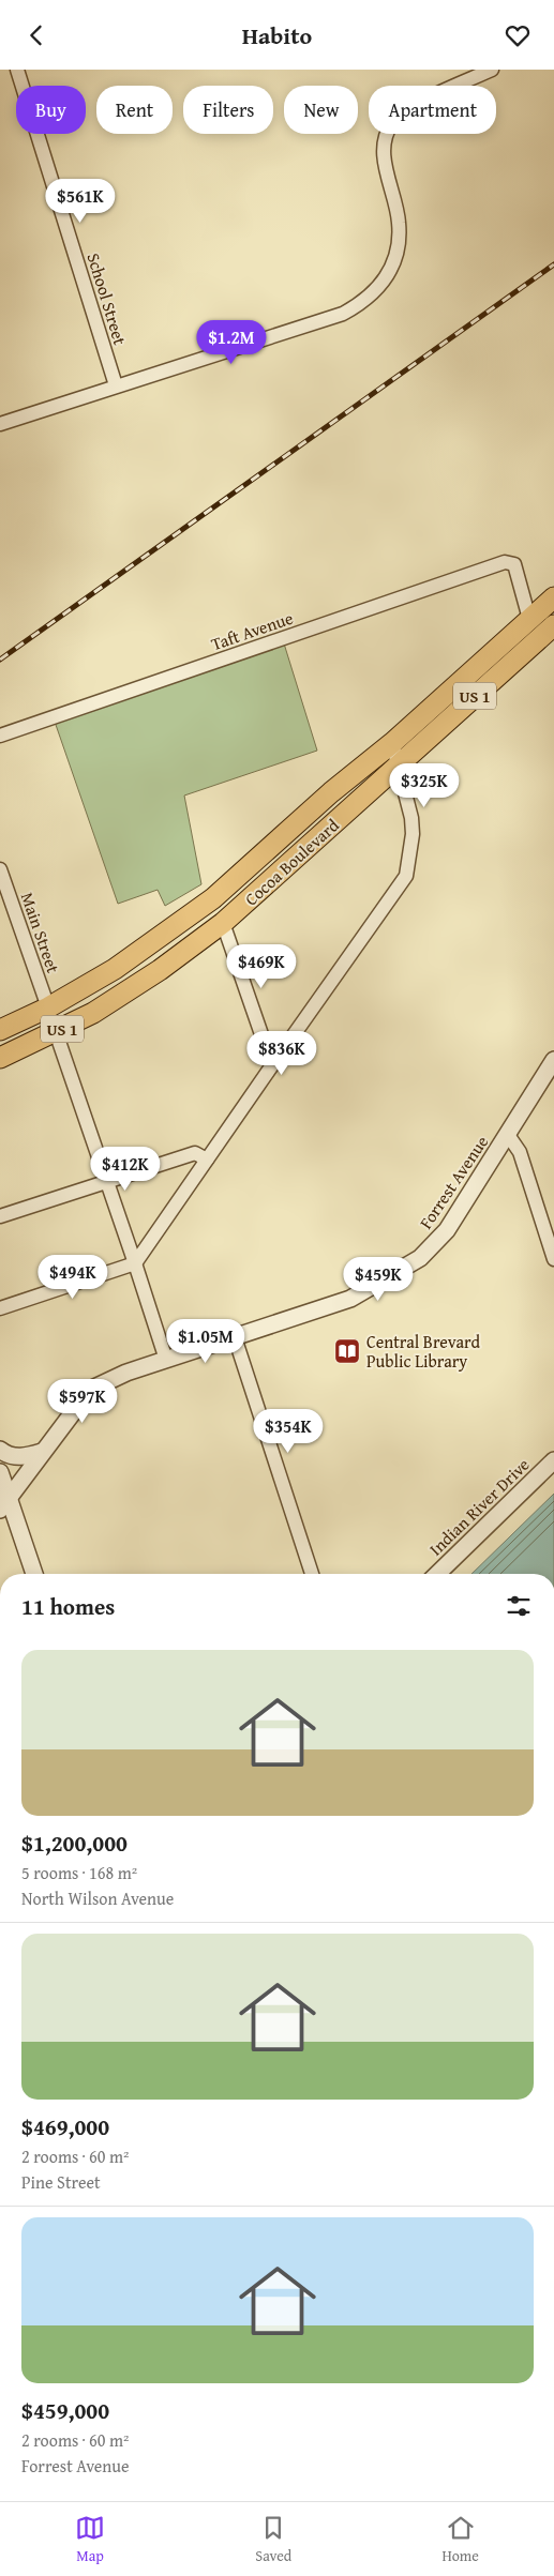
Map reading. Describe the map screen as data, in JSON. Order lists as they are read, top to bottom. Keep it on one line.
{"streets":{"main road":["US 1","Cocoa Boulevard"],"street":["School Street","Taft Avenue","Main Street","Forrest Avenue","Indian River Drive"]},"crossings":[["Taft Avenue","Cocoa Boulevard"],["Cocoa Boulevard","Main Street"]],"places":{"library":["Central Brevard Public Library"]},"page":{"header":"Habito","chip":["Buy","Rent","Filters","New","Apartment"],"price":["$561K","$1.2M","$325K","$469K","$836K","$412K","$494K","$459K","$1.05M","$597K","$354K"],"heading":"11 homes","list":[{"name":"$1,200,000","note":"5 rooms · 168 m² · North Wilson Avenue"},{"name":"$469,000","note":"2 rooms · 60 m² · Pine Street"},{"name":"$459,000","note":"2 rooms · 60 m² · Forrest Avenue"}],"tabs":["Map","Saved","Home"]}}
